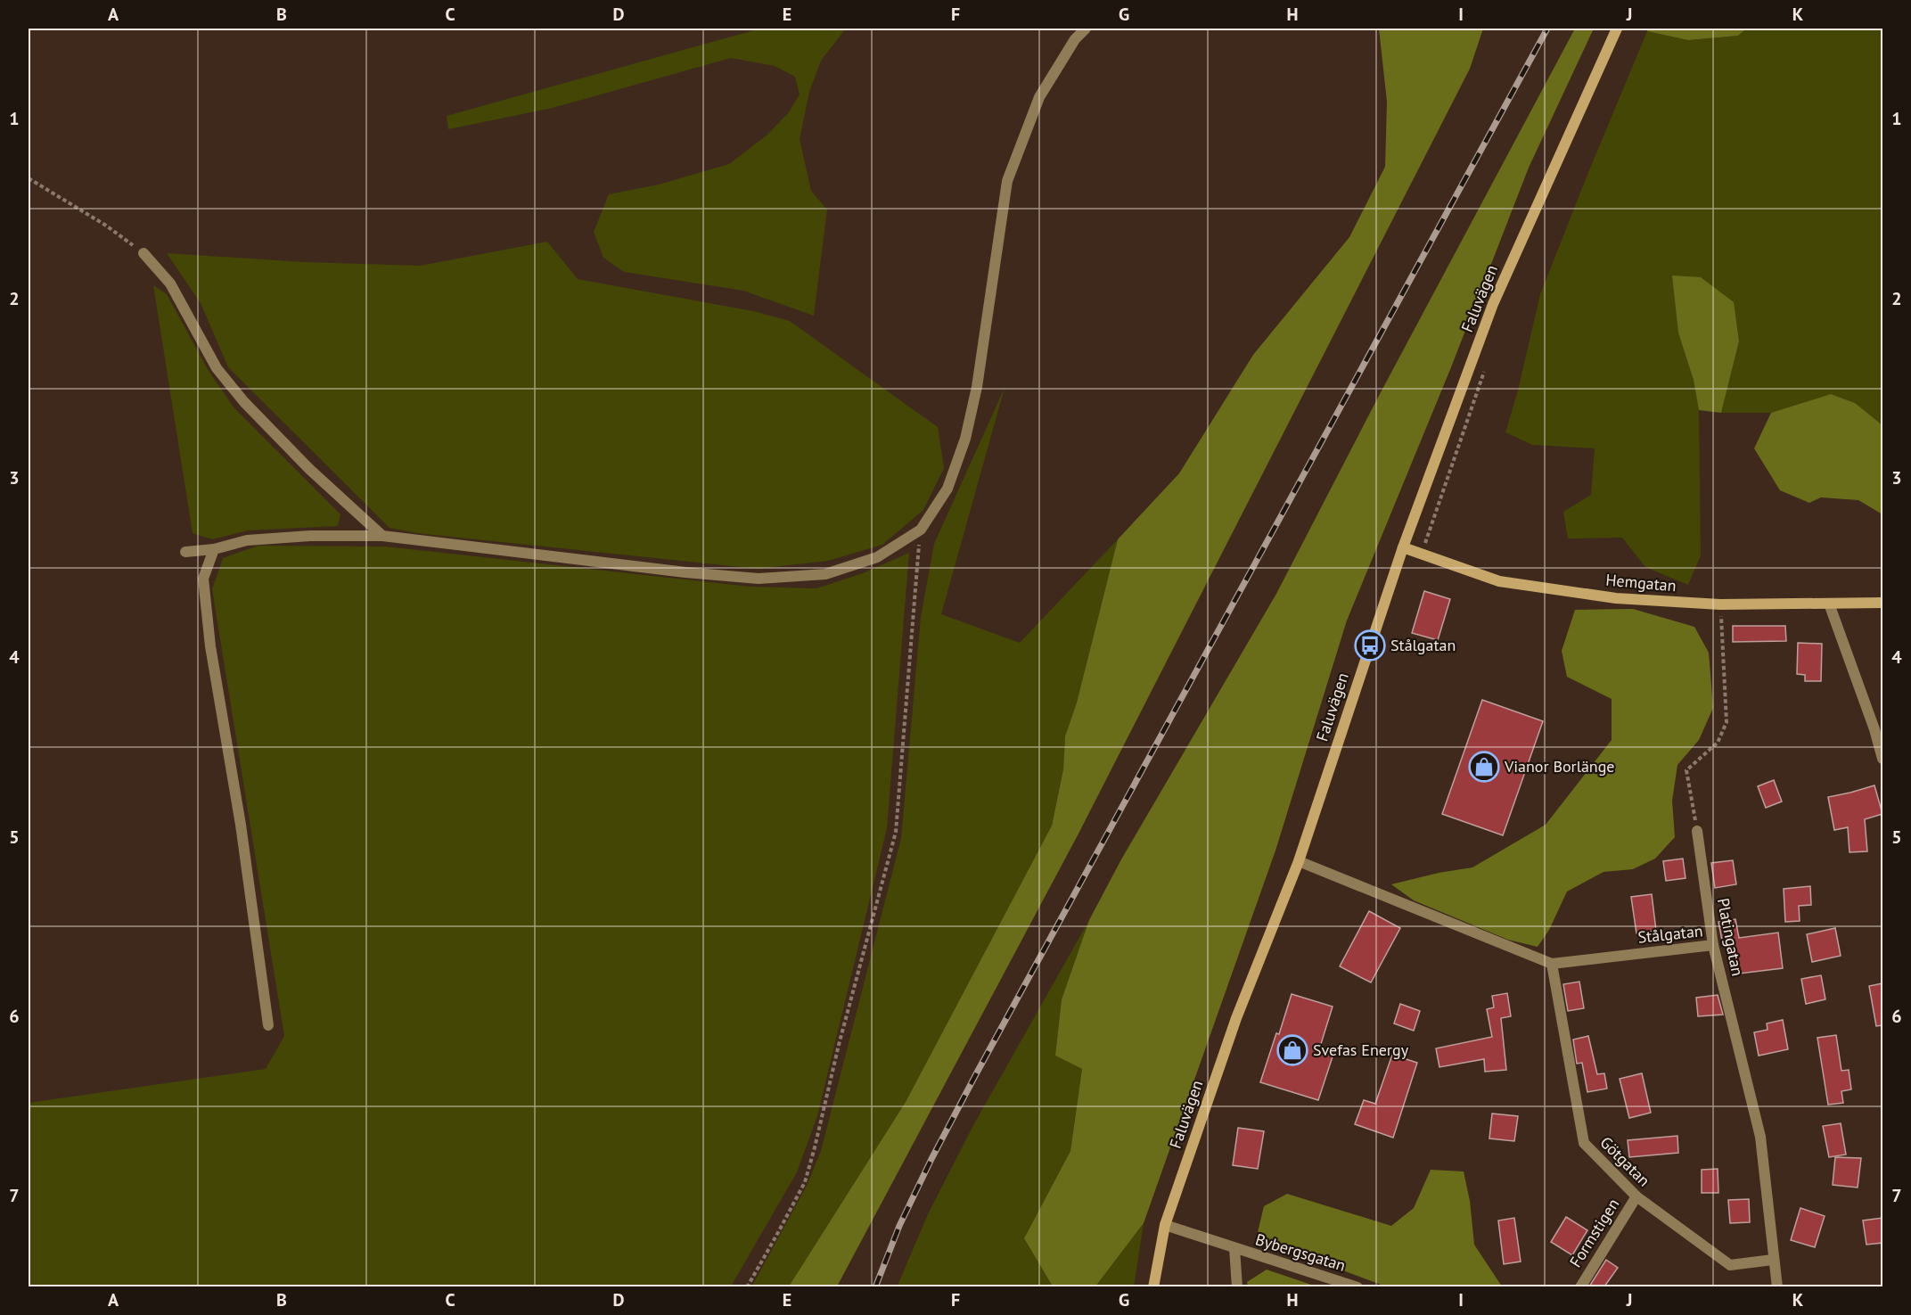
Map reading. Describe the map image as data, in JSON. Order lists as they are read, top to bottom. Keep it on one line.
{"streets":{"street":["Faluvägen","Hemgatan","Stålgatan","Platingatan","Götgatan","Formstigen","Bybergsgatan"]},"crossings":[["Faluvägen","Hemgatan"],["Faluvägen","Stålgatan"],["Faluvägen","Bybergsgatan"],["Stålgatan","Platingatan"],["Stålgatan","Götgatan"],["Platingatan","Götgatan"],["Götgatan","Formstigen"]],"places":{"bus stop":["Stålgatan"],"shop":["Vianor Borlänge","Svefas Energy"]},"grid":{"columns":["A","B","C","D","E","F","G","H","I","J","K"],"rows":["1","2","3","4","5","6","7"]}}
